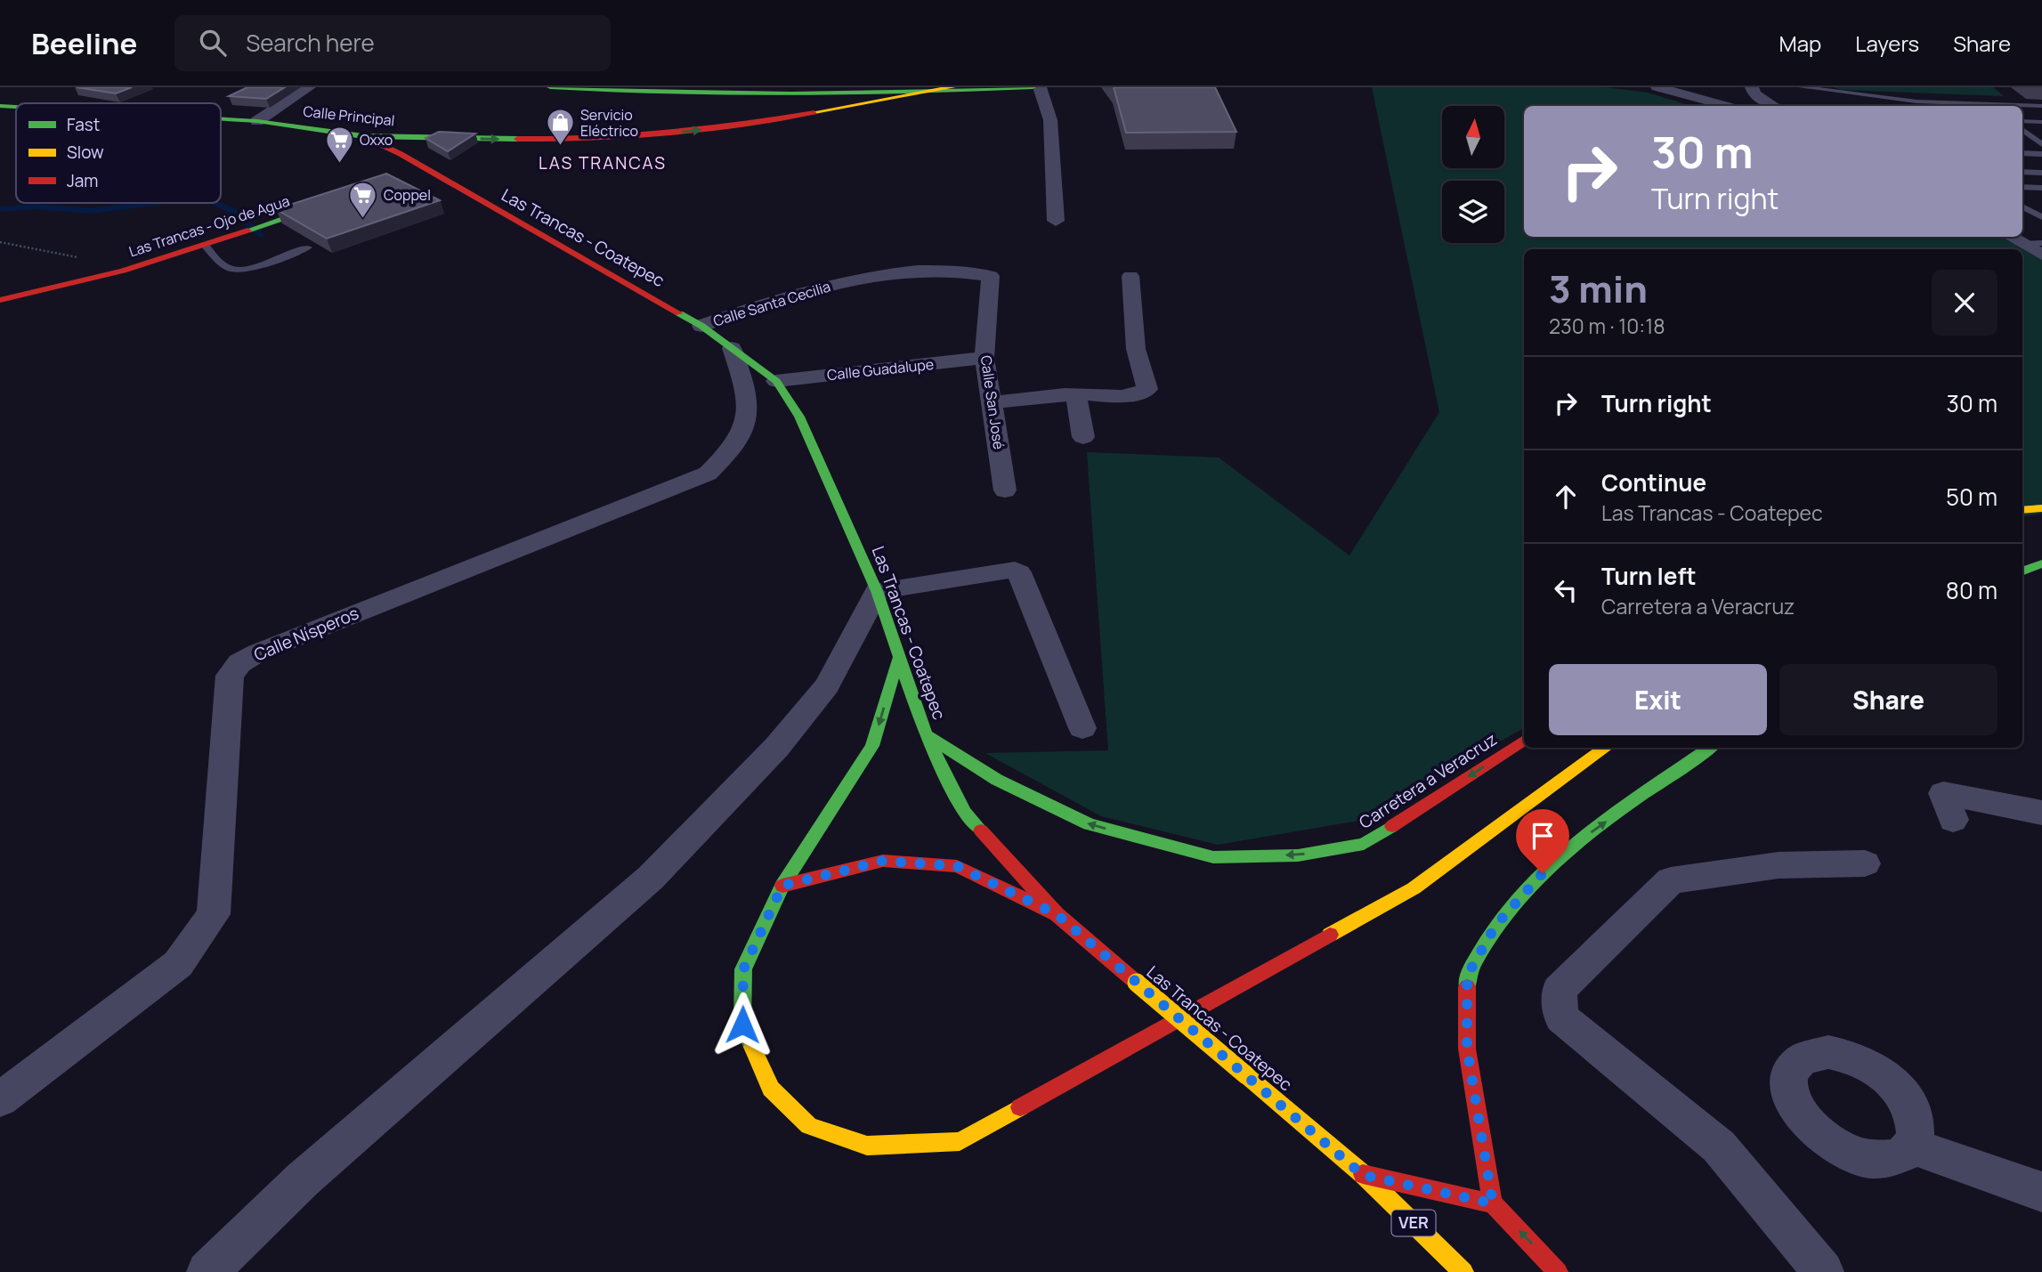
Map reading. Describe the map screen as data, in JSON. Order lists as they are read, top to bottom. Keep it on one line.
{"streets":{"main road":["Calle Principal","Las Trancas - Ojo de Agua","Las Trancas - Coatepec","Carretera a Veracruz","VER"],"street":["Calle Santa Cecilia","Calle Guadalupe","Calle San José","Calle Nísperos"]},"crossings":[["Calle Principal","Las Trancas - Coatepec"],["Las Trancas - Coatepec","Calle Santa Cecilia"],["Las Trancas - Coatepec","Calle Guadalupe"],["Las Trancas - Coatepec","Calle Nísperos"],["Las Trancas - Coatepec","Carretera a Veracruz"],["Calle Santa Cecilia","Calle San José"],["Calle Guadalupe","Calle San José"]],"one_way":["Carretera a Veracruz"],"districts":["LAS TRANCAS"],"places":{"shop":["Servicio Eléctrico"],"supermarket":["Oxxo","Coppel"]},"legend":["Fast","Slow","Jam"],"north":"top","page":{"header":"Beeline","search":"Search here","nav":["Map","Layers","Share"],"turn":["30 m","Turn right"],"heading":["3 min","230 m · 10:18"],"list":[{"name":"Turn right","value":"30 m"},{"name":"Continue","note":"Las Trancas - Coatepec","value":"50 m"},{"name":"Turn left","note":"Carretera a Veracruz","value":"80 m"}],"buttons":["Exit","Share"]}}
